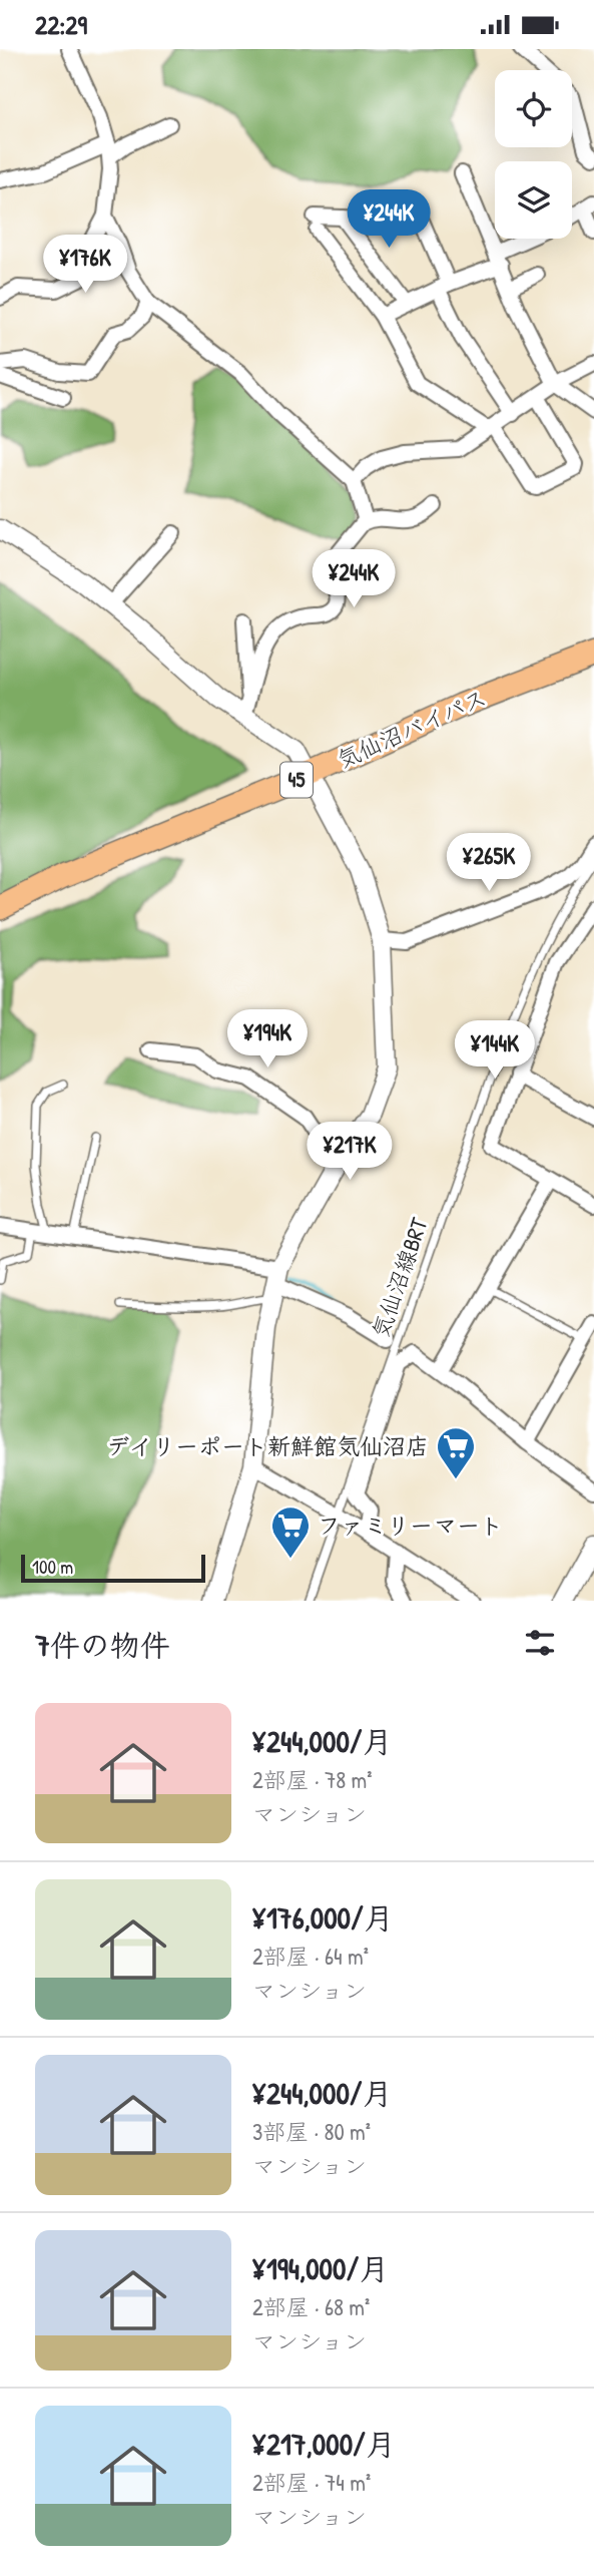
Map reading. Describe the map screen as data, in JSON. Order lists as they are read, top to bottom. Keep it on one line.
{"streets":{"highway":["気仙沼バイパス","45"],"lane":["気仙沼線BRT"]},"places":{"supermarket":["デイリーポート新鮮館気仙沼店","ファミリーマート"]},"scale_bar":"100 m","page":{"status":"22:29","price":["¥244K","¥176K","¥244K","¥265K","¥194K","¥144K","¥217K"],"scale":"100 m","heading":"7件の物件","list":[{"name":"¥244,000/月","note":"2部屋 · 78 m² · マンション"},{"name":"¥176,000/月","note":"2部屋 · 64 m² · マンション"},{"name":"¥244,000/月","note":"3部屋 · 80 m² · マンション"},{"name":"¥194,000/月","note":"2部屋 · 68 m² · マンション"},{"name":"¥217,000/月","note":"2部屋 · 74 m² · マンション"}]}}
